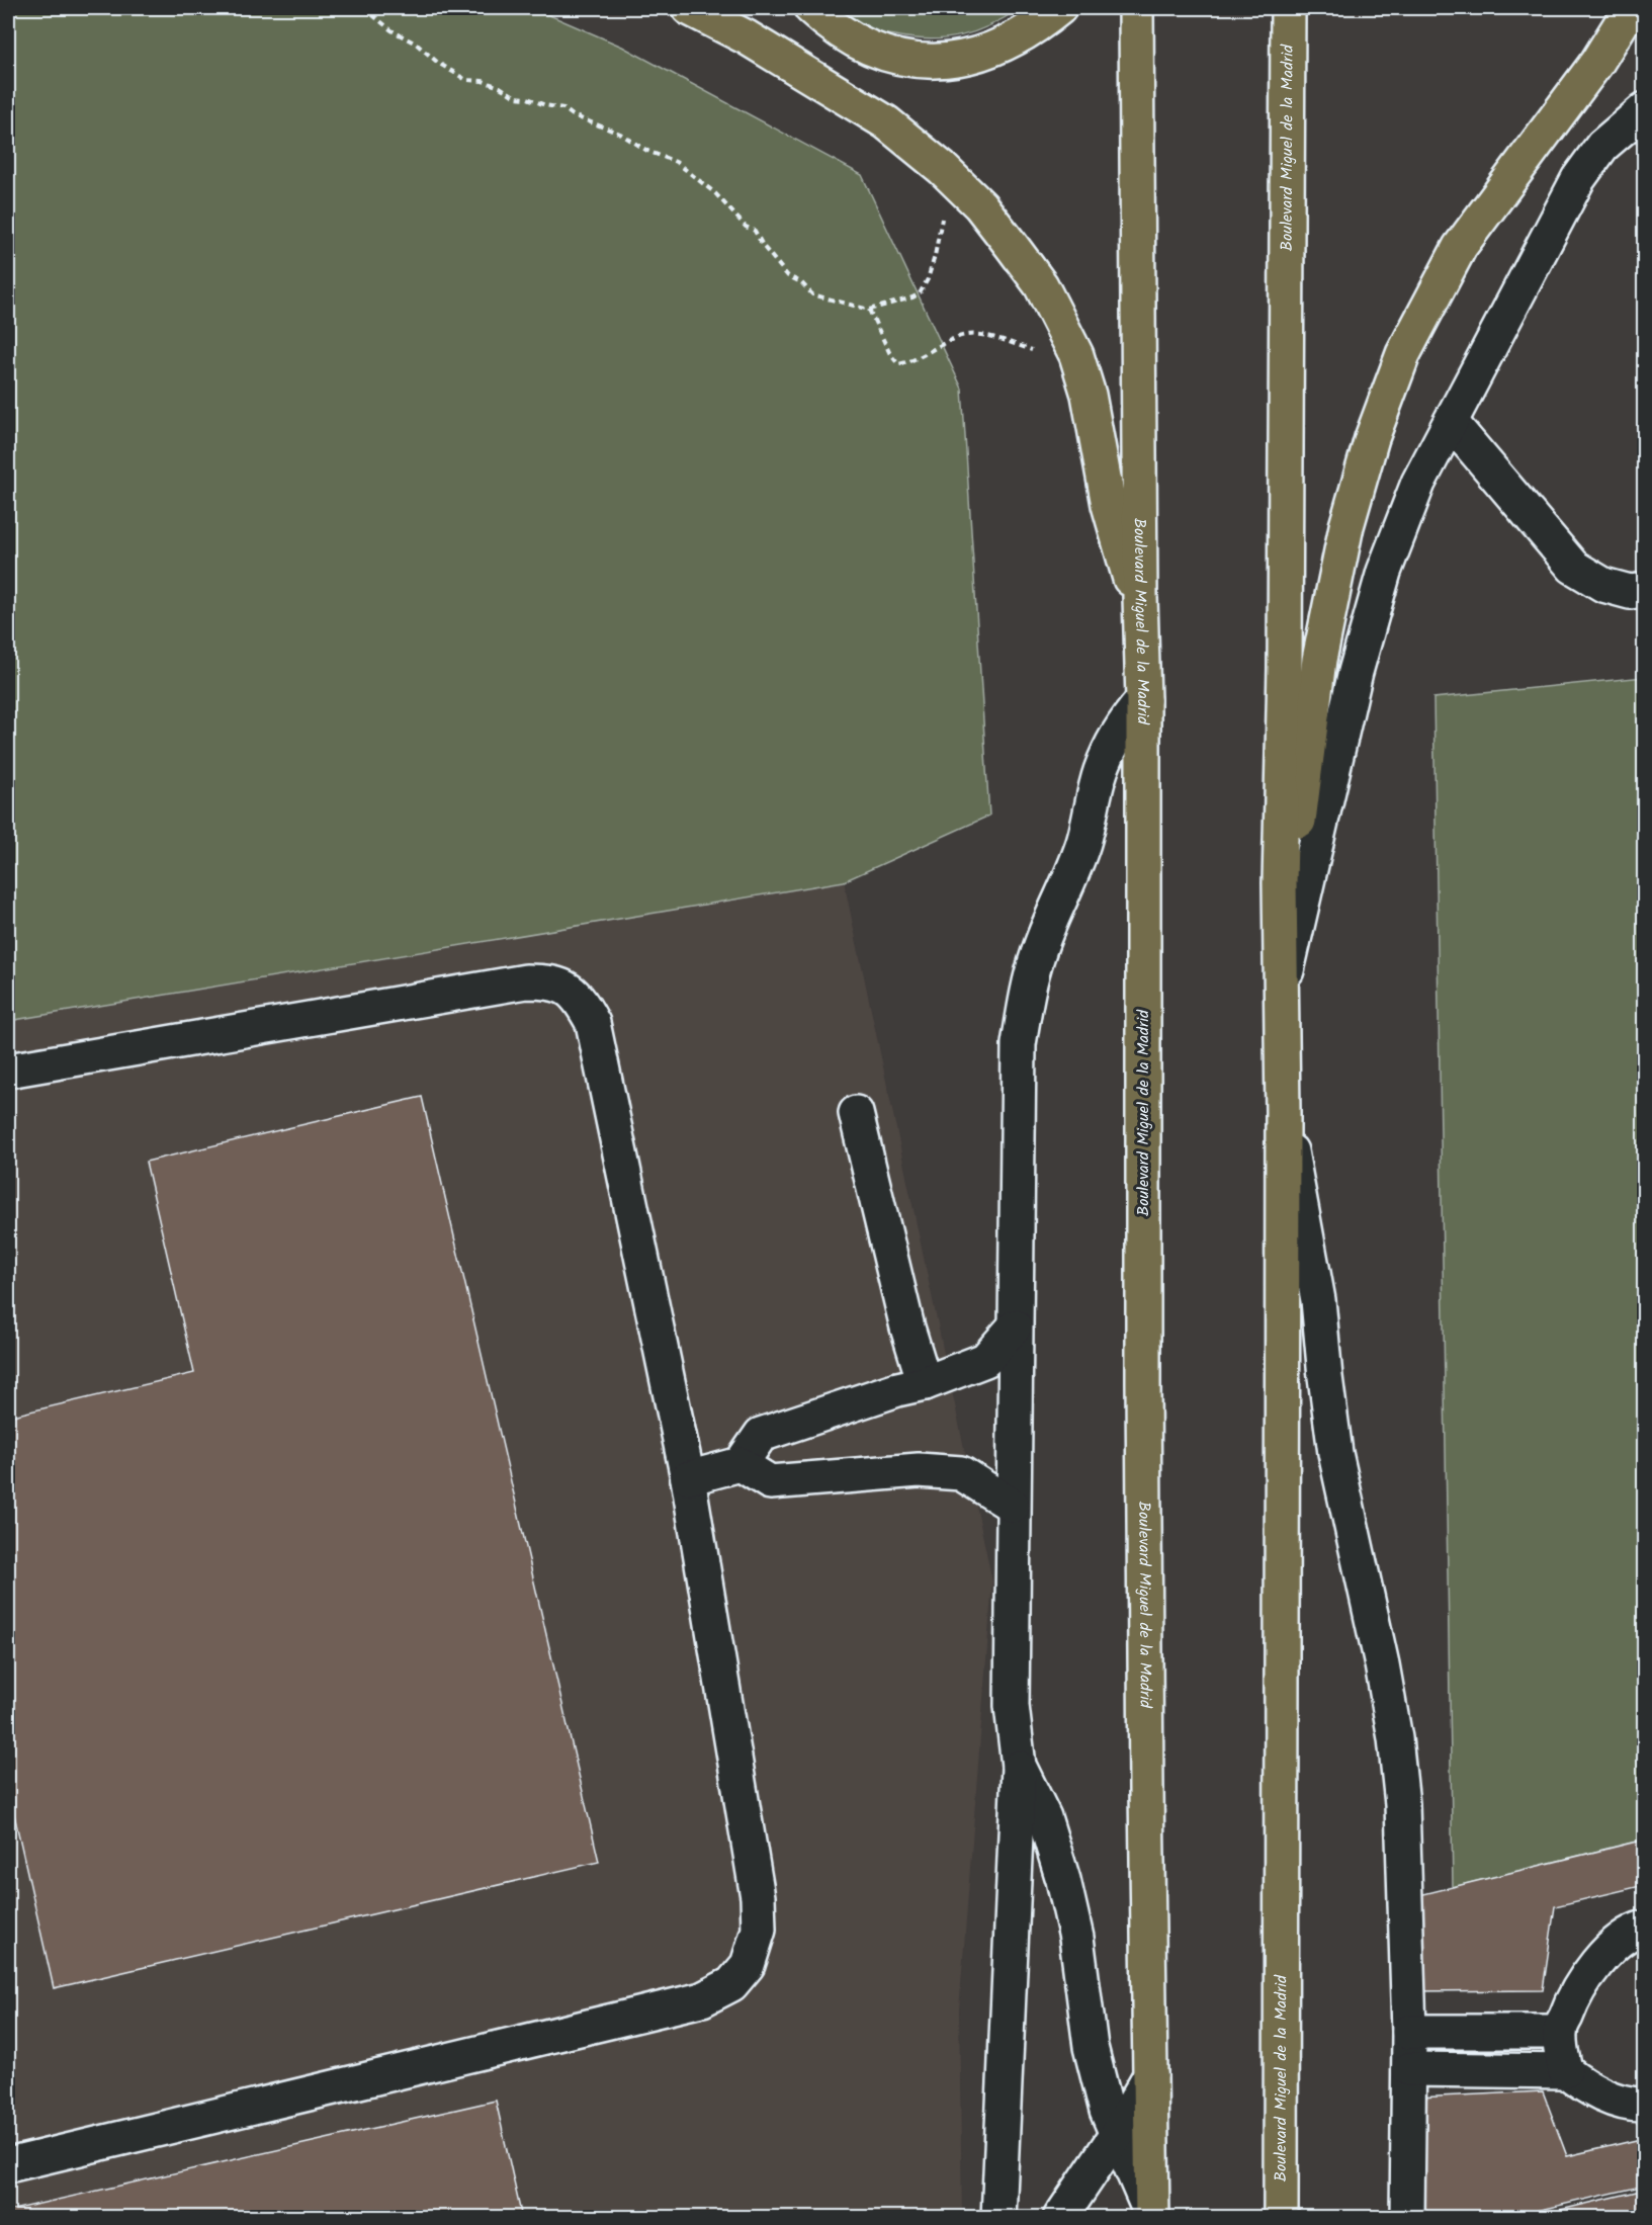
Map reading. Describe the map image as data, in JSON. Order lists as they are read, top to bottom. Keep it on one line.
{"streets":{"highway":["Boulevard Miguel de la Madrid"]}}
